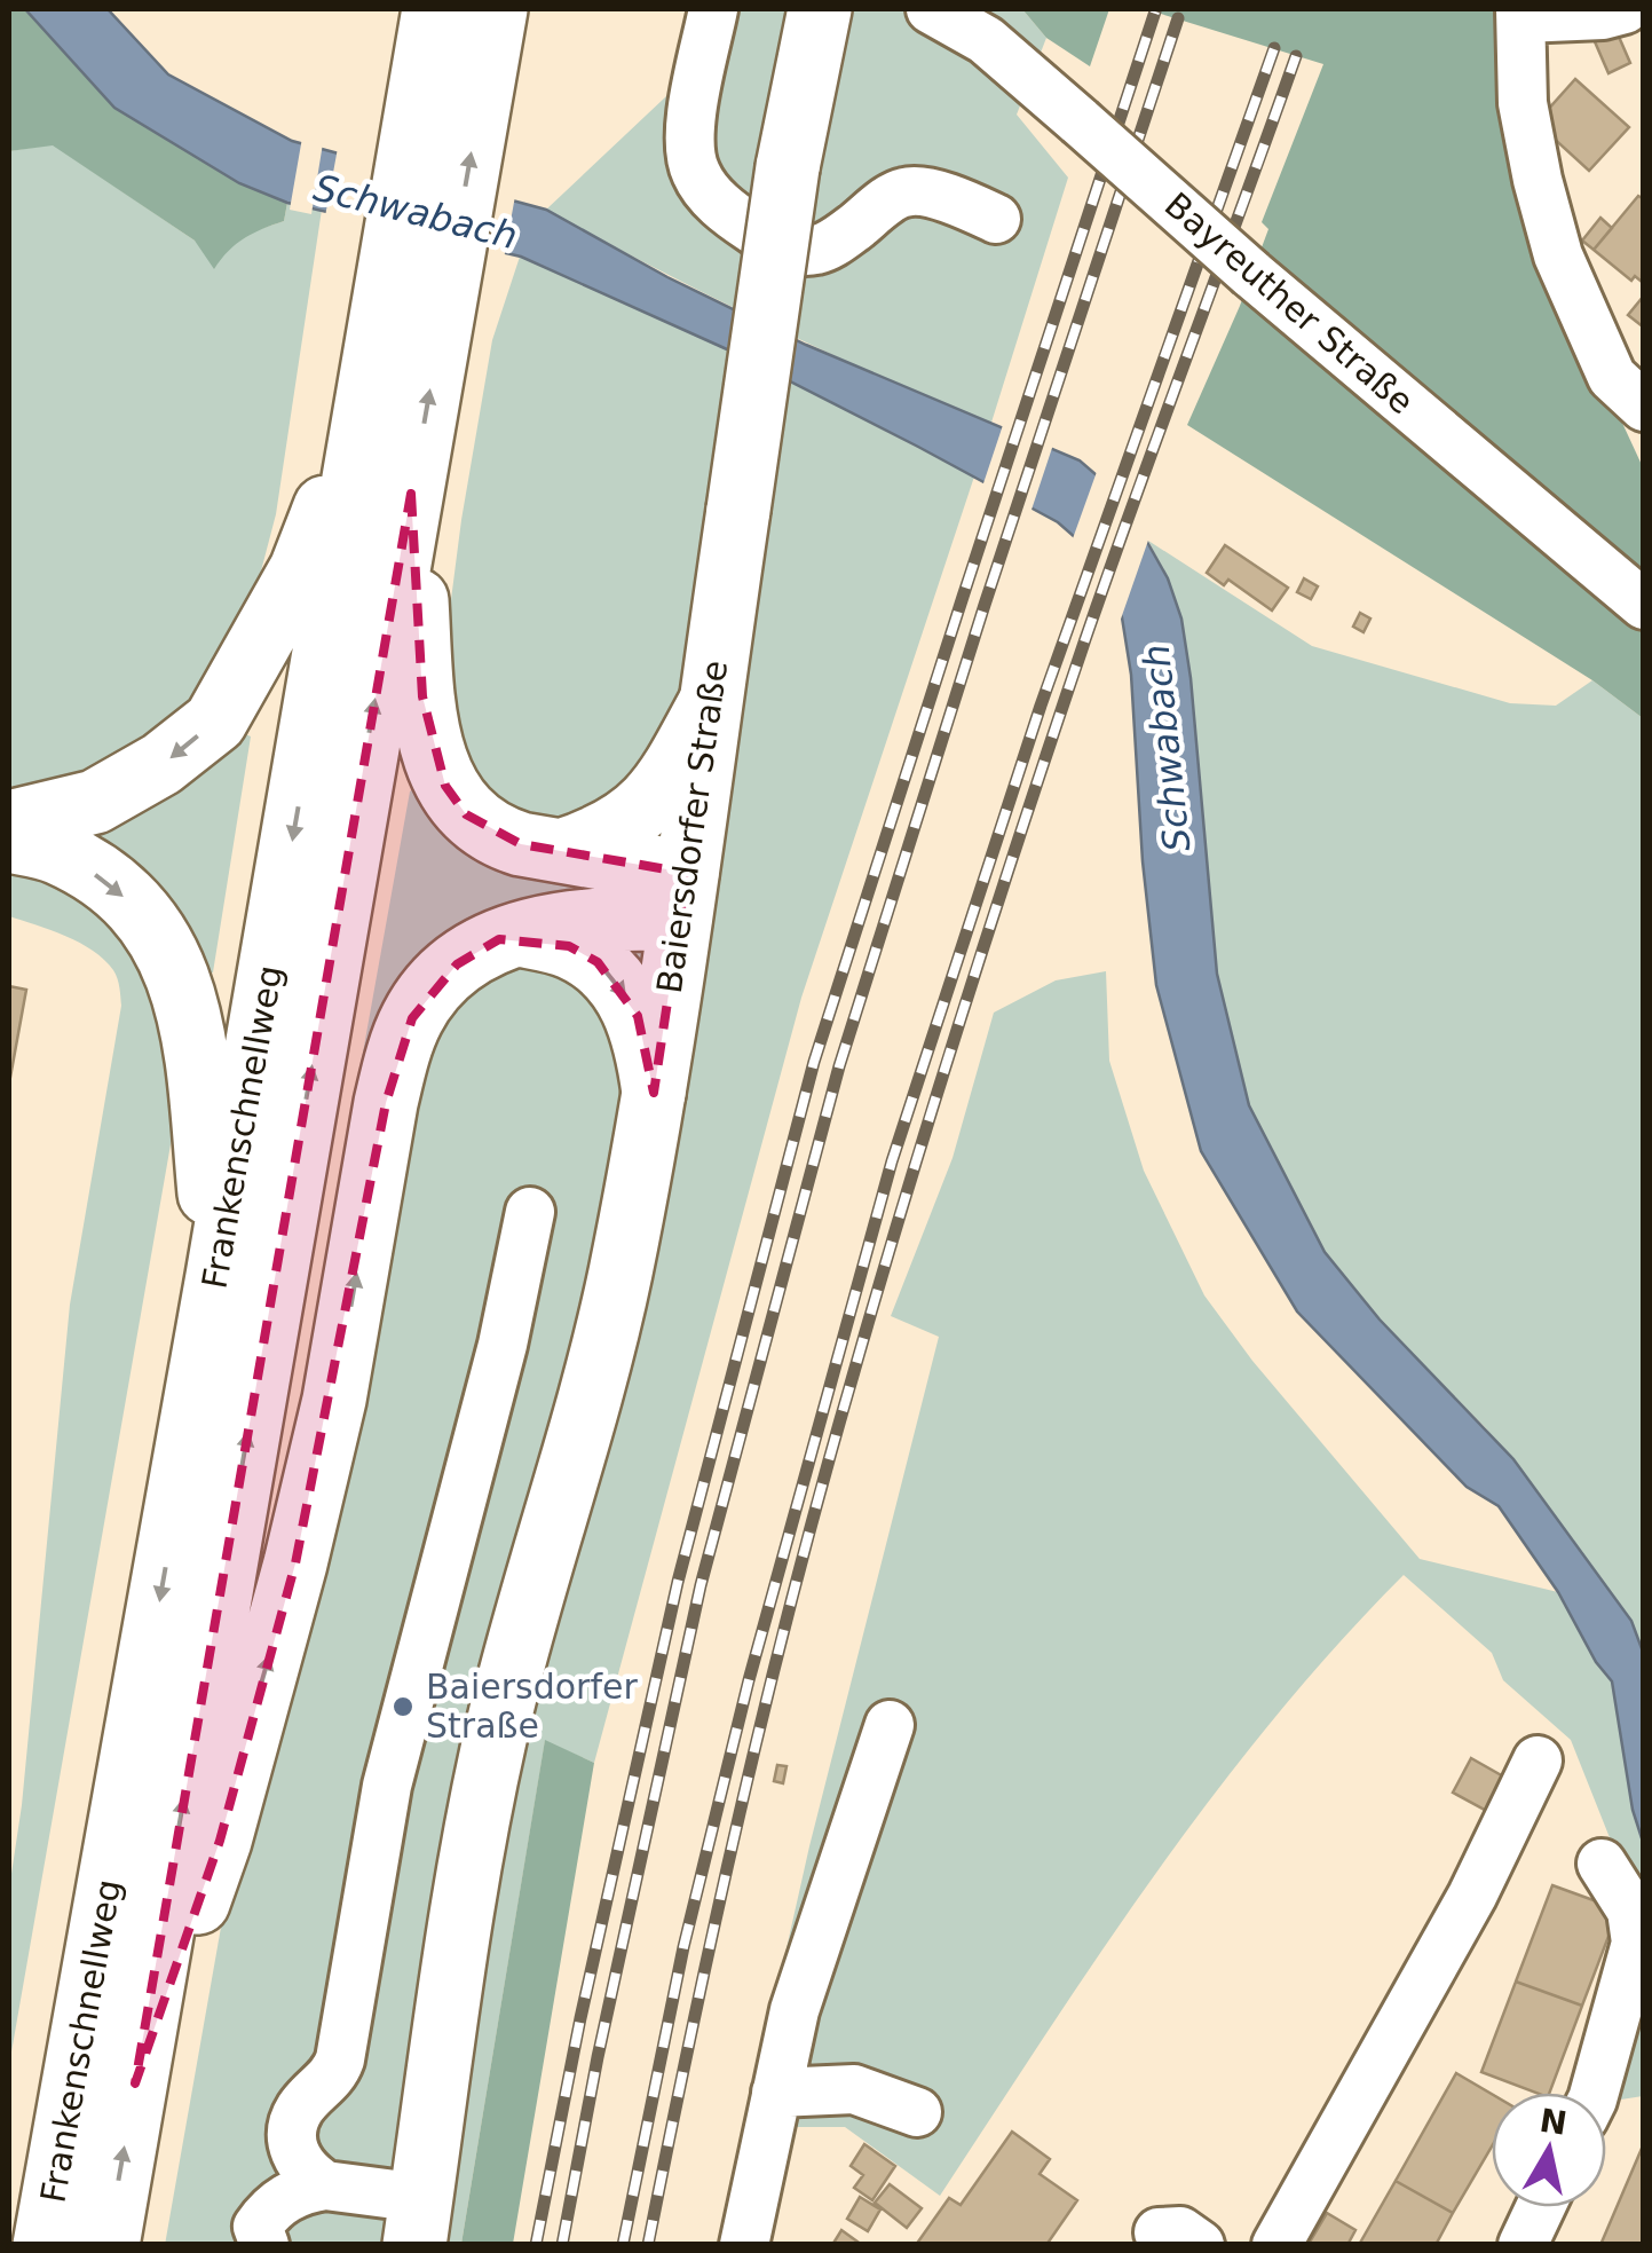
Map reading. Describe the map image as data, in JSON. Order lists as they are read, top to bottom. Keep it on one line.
{"streets":{"main road":["Baiersdorfer Straße","Frankenschnellweg"],"street":["Bayreuther Straße"]},"water":["Schwabach"],"places":["Baiersdorfer Straße"],"north":"top"}
